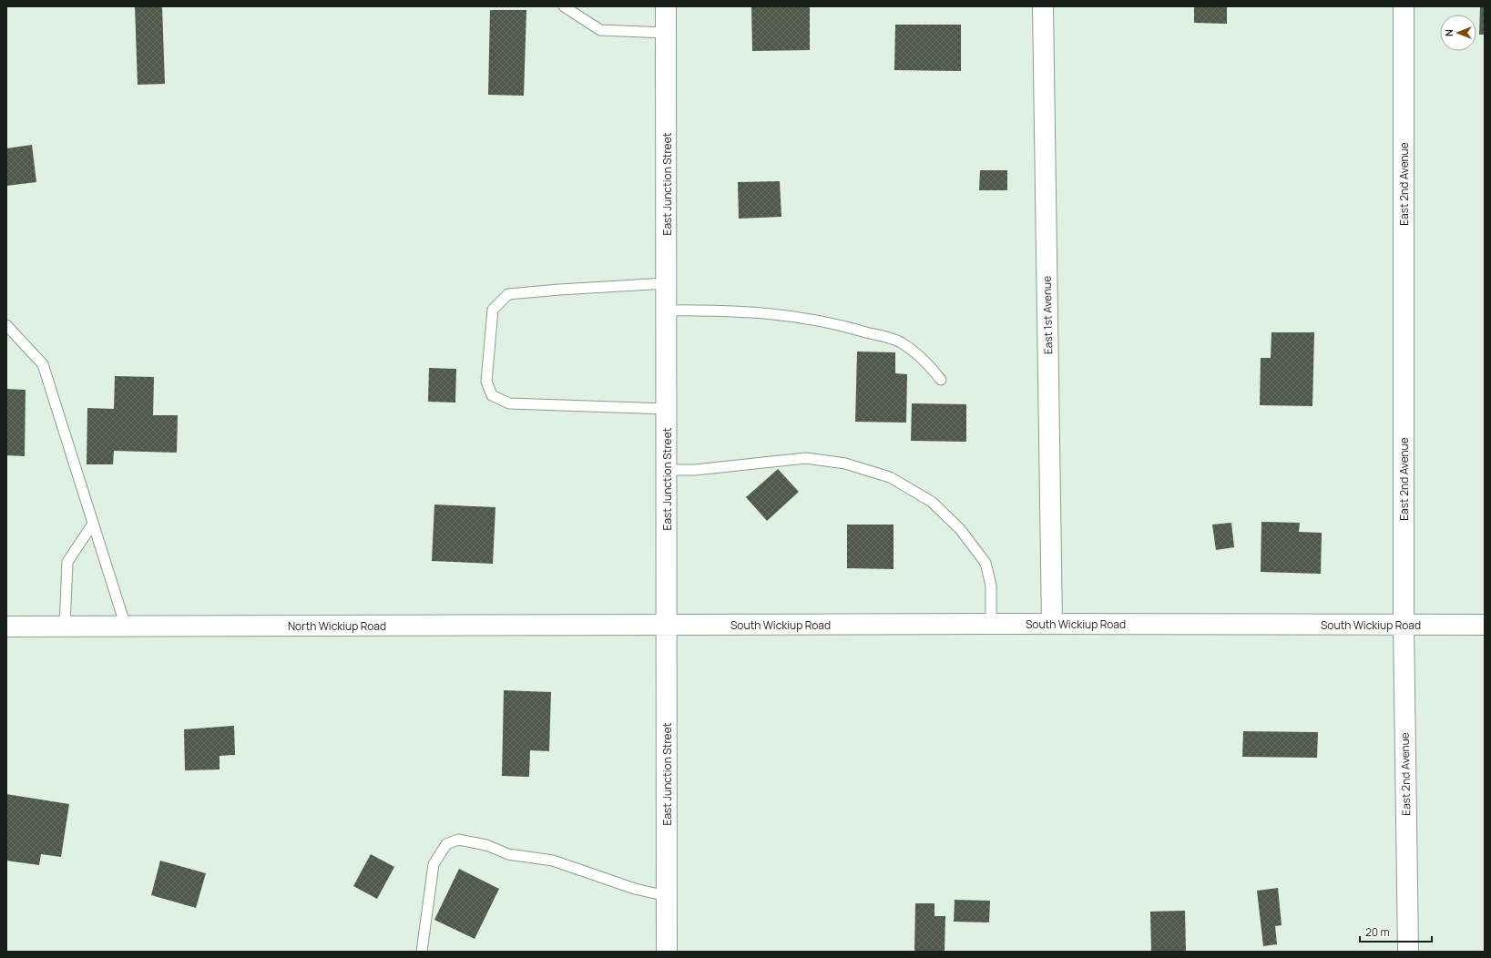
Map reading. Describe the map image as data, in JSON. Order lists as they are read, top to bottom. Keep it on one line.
{"streets":{"street":["East Junction Street","East 2nd Avenue","East 1st Avenue","South Wickiup Road","North Wickiup Road"]},"crossings":[["East Junction Street","South Wickiup Road"],["East Junction Street","North Wickiup Road"],["East 2nd Avenue","South Wickiup Road"],["East 1st Avenue","South Wickiup Road"],["South Wickiup Road","North Wickiup Road"]],"scale_bar":"20 m","north":"left"}
